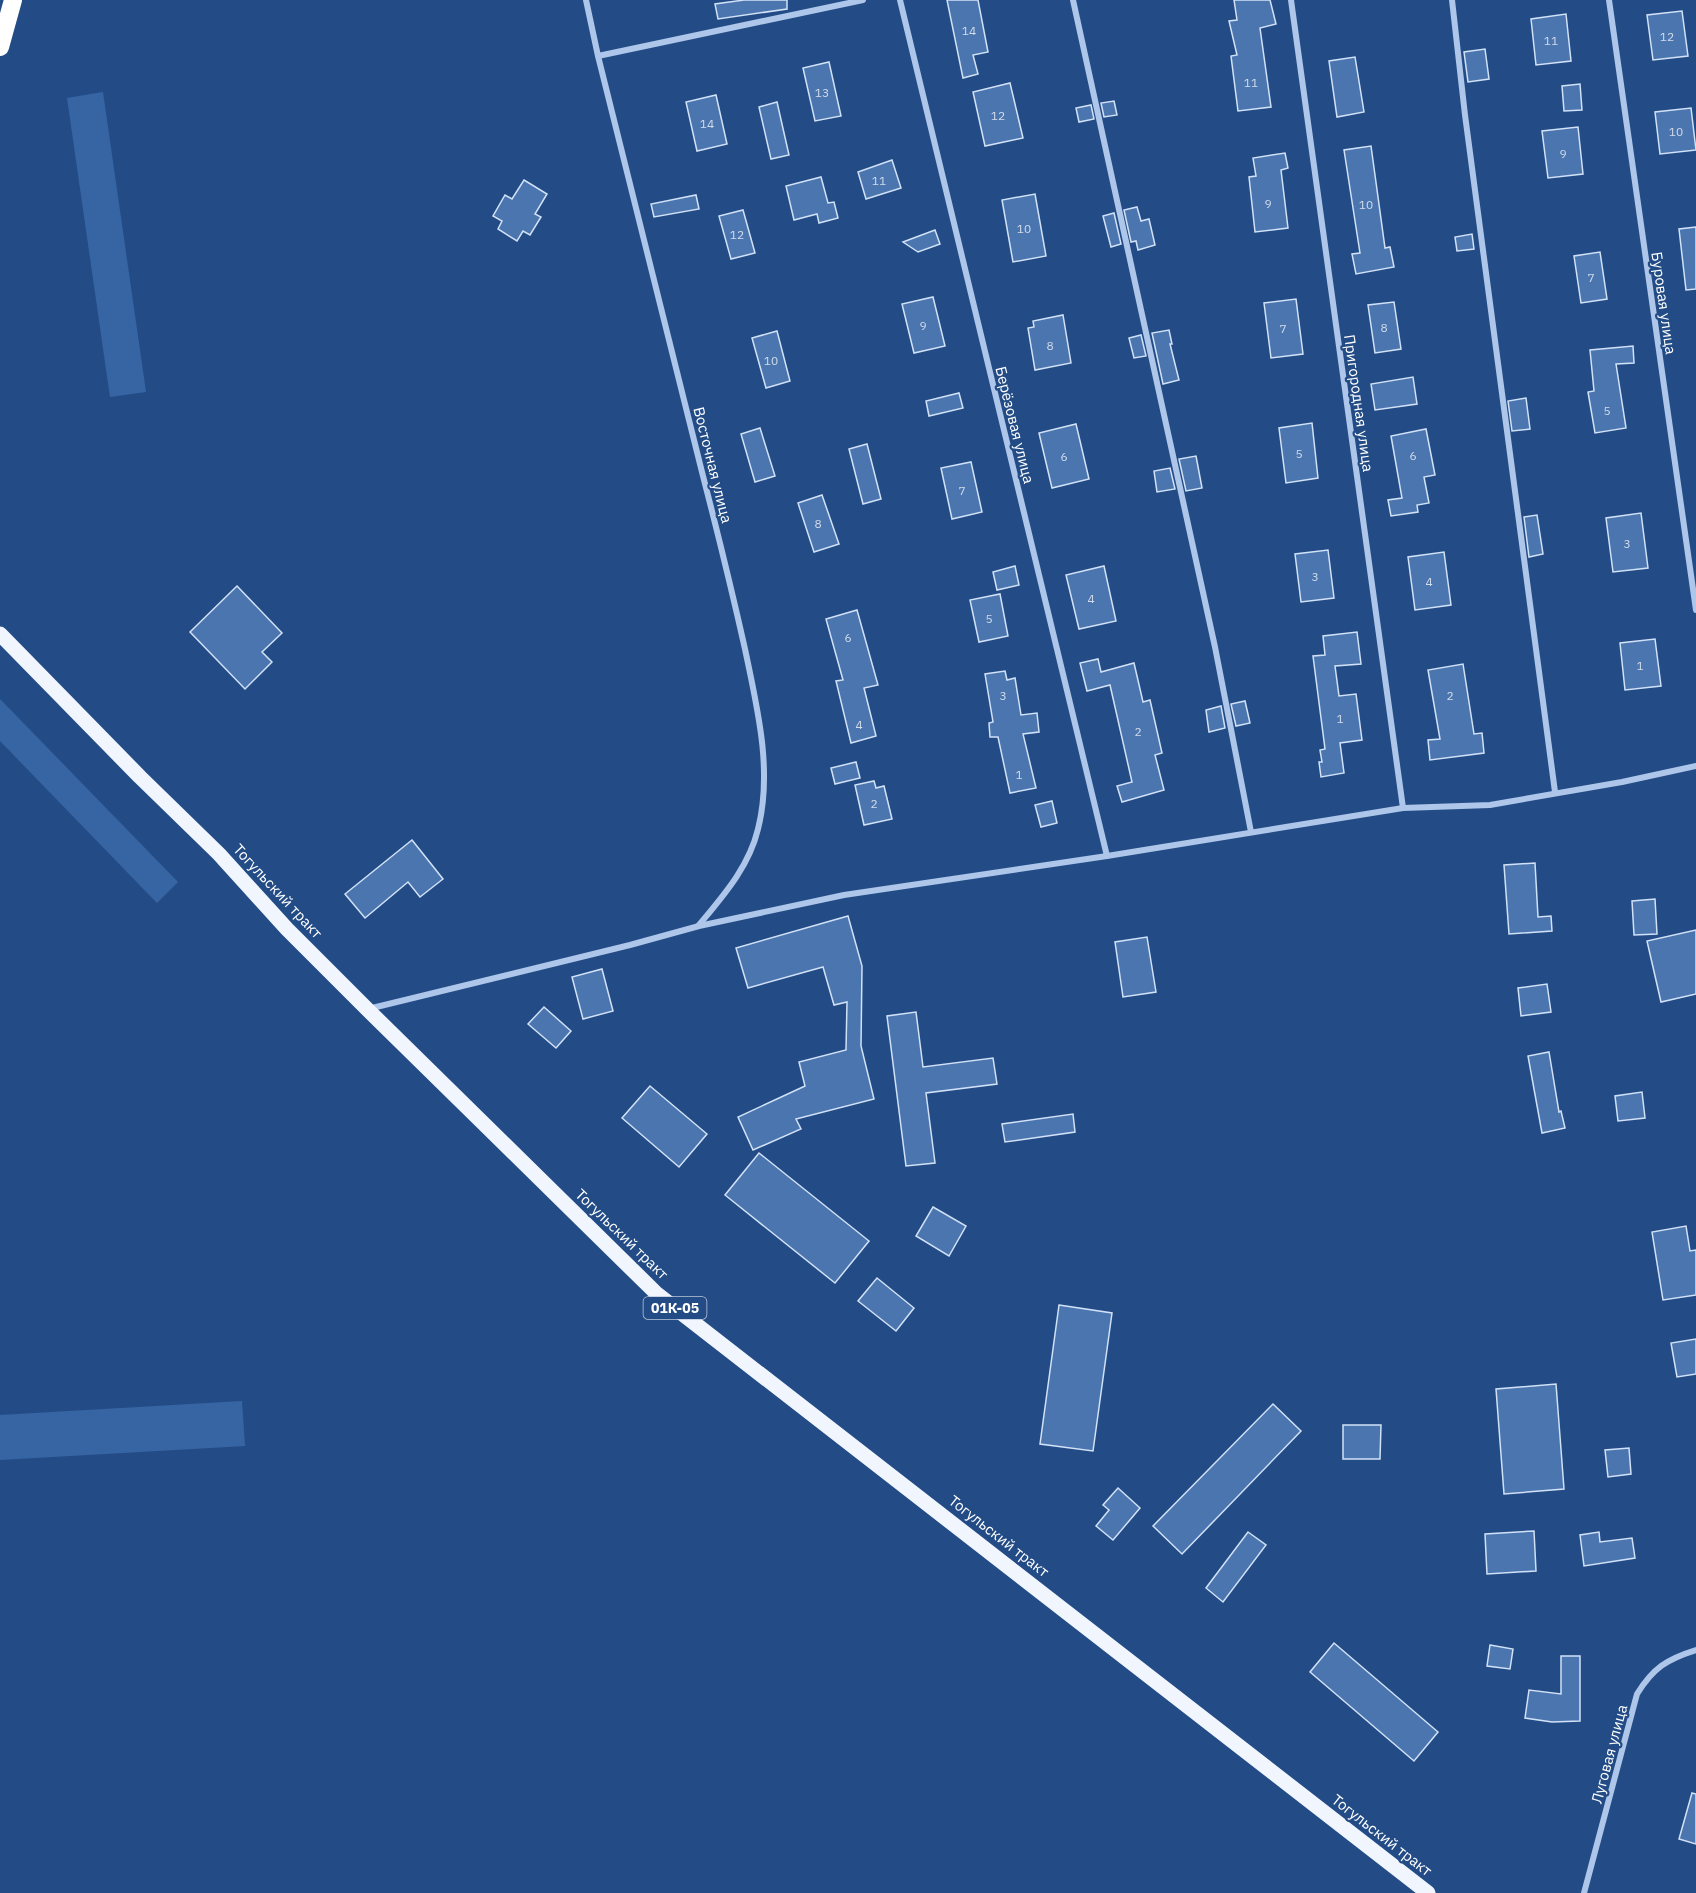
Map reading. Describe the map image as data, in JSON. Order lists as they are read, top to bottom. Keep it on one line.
{"streets":{"main road":["Тогульский тракт","01К-05"],"street":["Буровая улица","Пригородная улица","Берёзовая улица","Восточная улица","Луговая улица"]},"house_numbers":["14","12","11","11","13","12","14","10","9","11","9","10","10","12","7","9","8","7","8","10","5","5","6","6","7","8","3","3","4","4","5","6","1","3","2","1","4","2","1","2"]}
